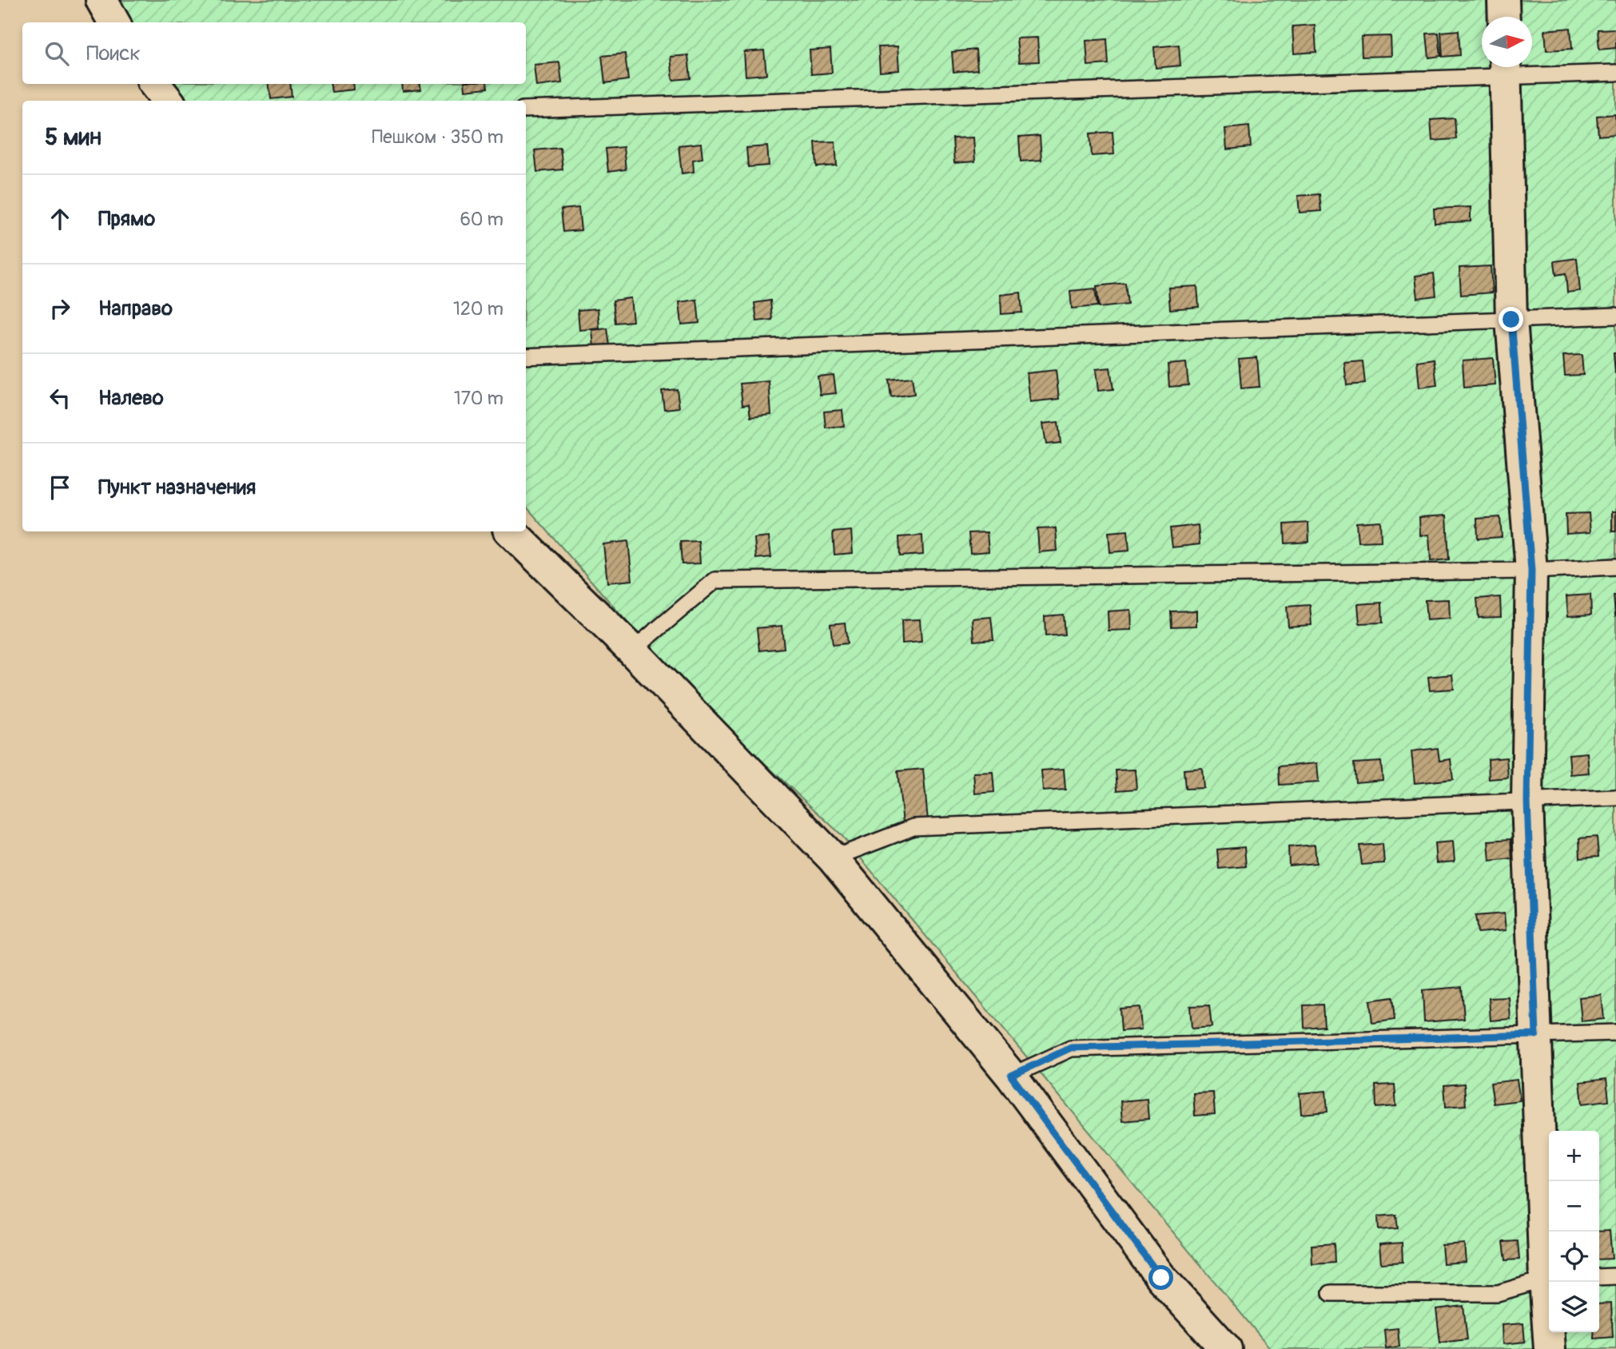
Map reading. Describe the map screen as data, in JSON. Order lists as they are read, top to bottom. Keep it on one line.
{"north":"right","page":{"search":"Поиск","heading":["5 мин","Пешком · 350 m"],"list":[["Прямо","60 m"],["Направо","120 m"],["Налево","170 m"],"Пункт назначения"],"map_buttons":["+","−"]}}
